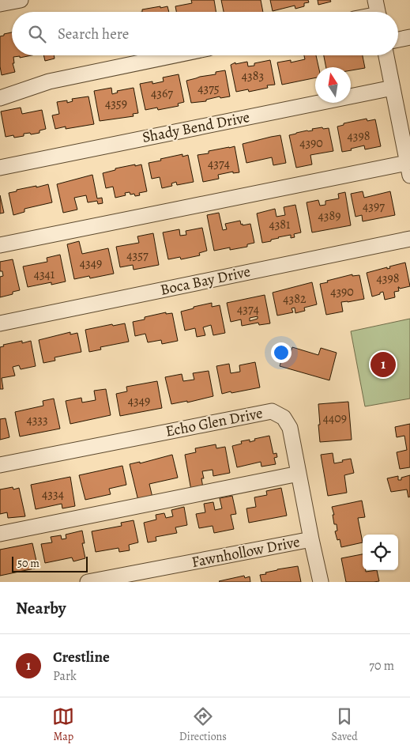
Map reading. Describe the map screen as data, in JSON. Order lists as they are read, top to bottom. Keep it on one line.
{"streets":{"street":["Shady Bend Drive","Boca Bay Drive","Echo Glen Drive","Fawnhollow Drive"]},"crossings":[["Echo Glen Drive","Fawnhollow Drive"]],"house_numbers":["4383","4375","4367","4359","4398","4390","4374","4397","4389","4381","4357","4349","4341","4398","4390","4382","4374","4349","4409","4333","4334"],"scale_bar":"50 m","north":"top","page":{"search":"Search here","pins":"1","scale":"50 m","heading":"Nearby","list":[{"mark":"1","name":"Crestline","note":"Park","value":"70 m"}],"nav":["Map","Directions","Saved"]}}
